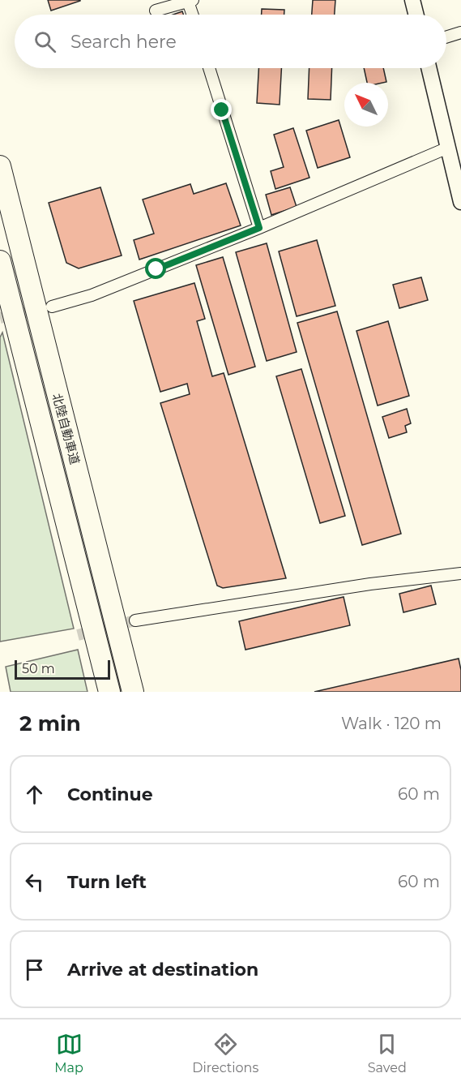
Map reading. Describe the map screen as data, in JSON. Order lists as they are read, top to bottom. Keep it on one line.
{"streets":{"highway":["北陸自動車道"]},"scale_bar":"50 m","north":"top left","page":{"search":"Search here","scale":"50 m","heading":["2 min","Walk · 120 m"],"list":[["Continue","60 m"],["Turn left","60 m"],"Arrive at destination"],"nav":["Map","Directions","Saved"]}}
